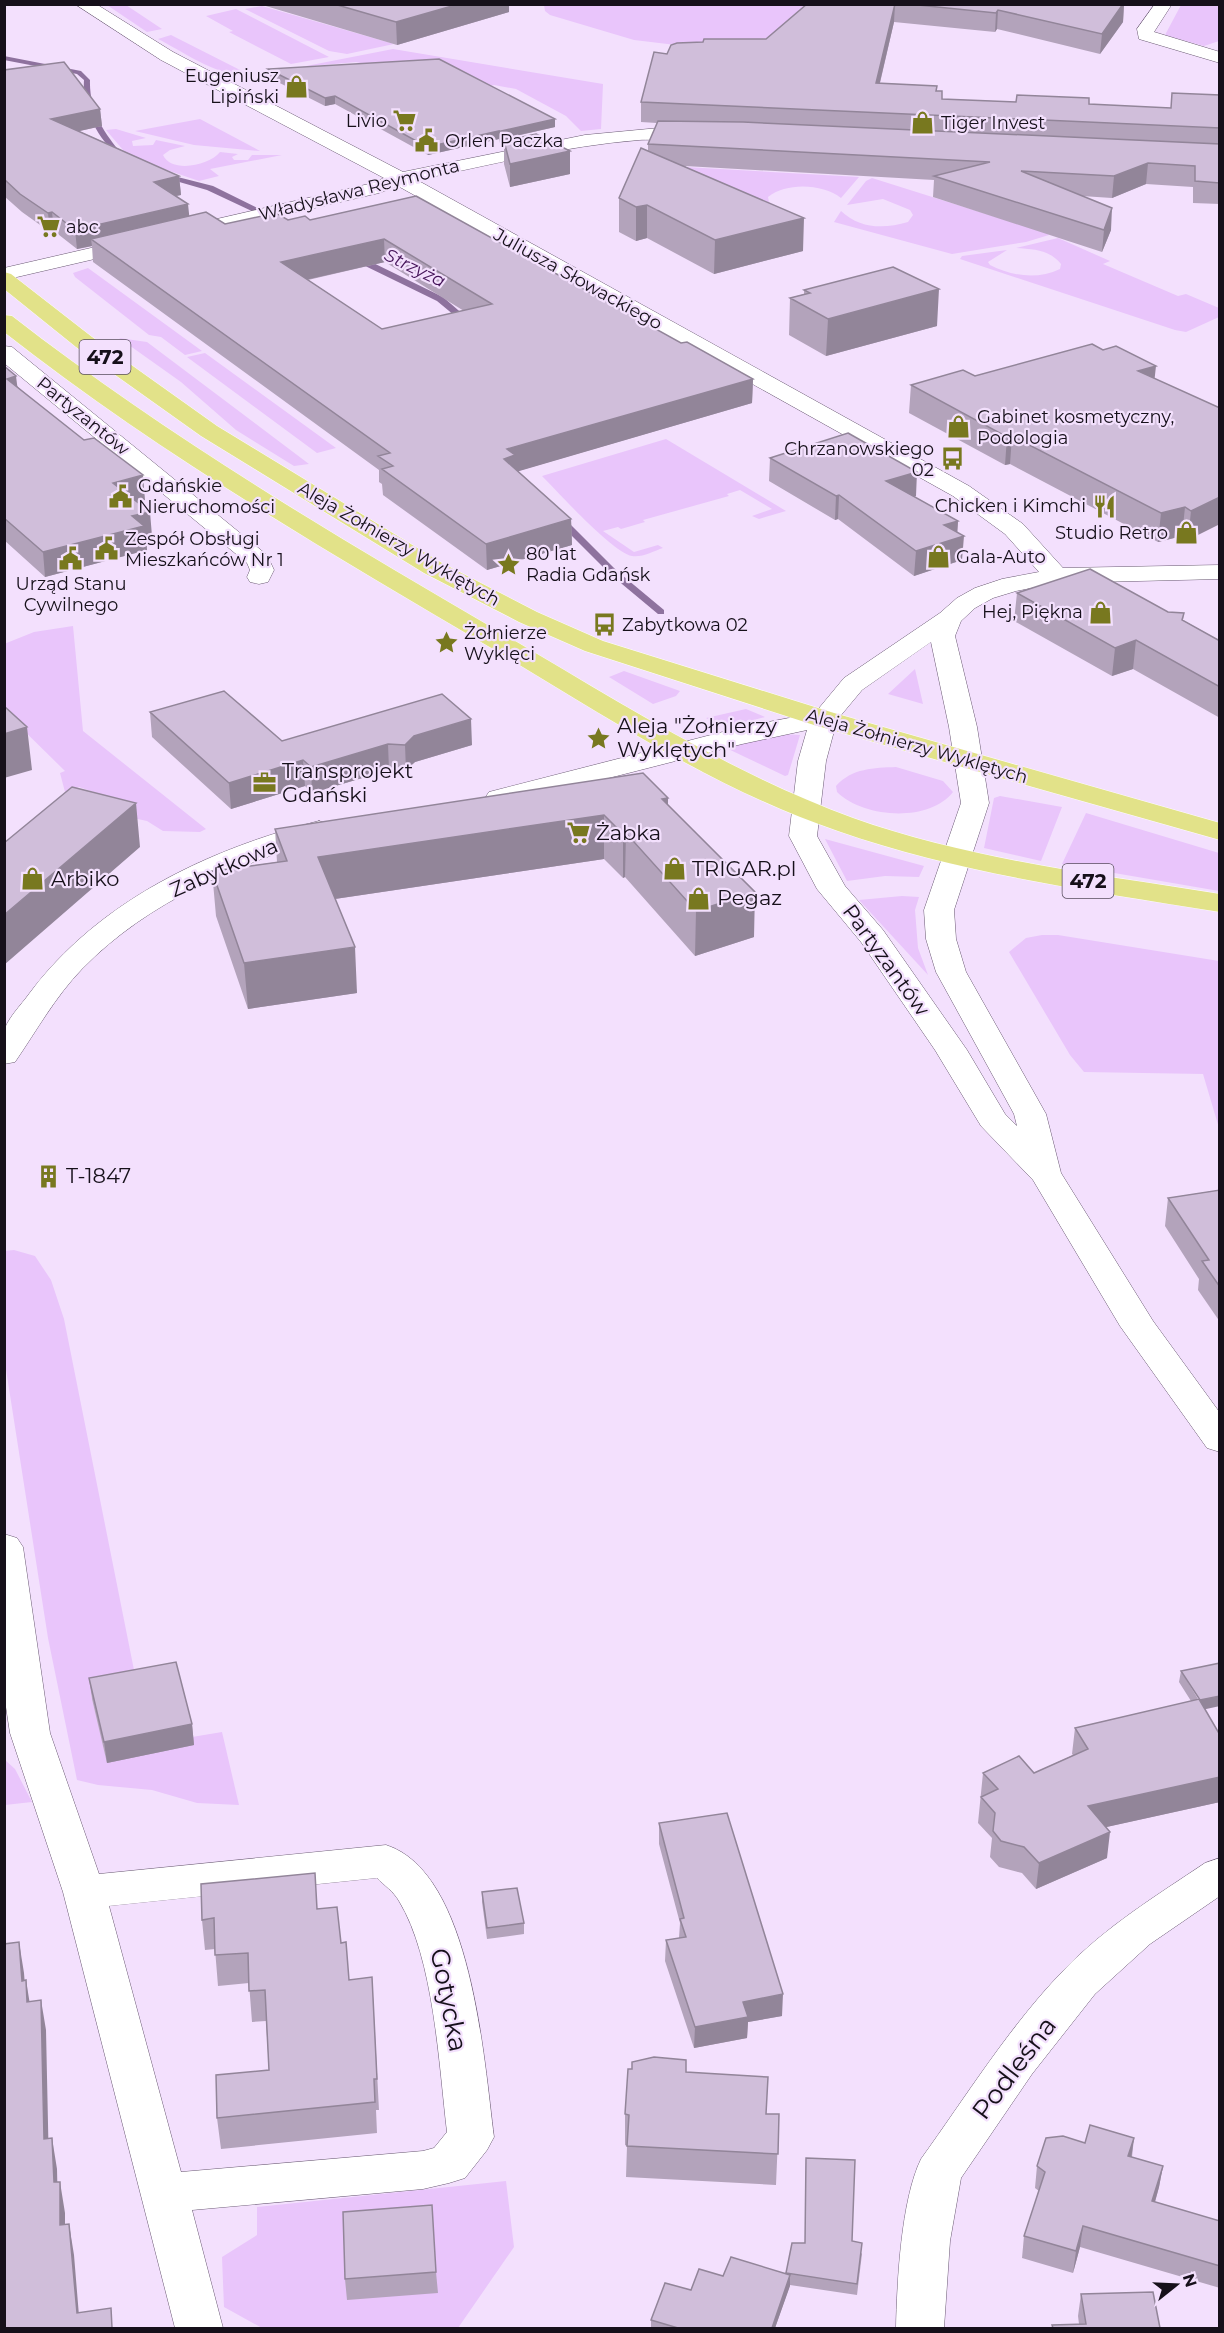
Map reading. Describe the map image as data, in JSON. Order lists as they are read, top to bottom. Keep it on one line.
{"streets":{"main road":["472","Aleja Żołnierzy Wyklętych"],"street":["Władysława Reymonta","Juliusza Słowackiego","Partyzantów","Zabytkowa","Gotycka","Podleśna"]},"crossings":[["Władysława Reymonta","Juliusza Słowackiego"],["Władysława Reymonta","Aleja Żołnierzy Wyklętych"],["Partyzantów","Aleja Żołnierzy Wyklętych"]],"water":["Strzyża"],"places":{"shop":["Eugeniusz Lipiński","Tiger Invest","Gabinet kosmetyczny, Podologia","Studio Retro","Gala-Auto","Hej, Piękna","TRIGAR.pl","Arbiko","Pegaz"],"supermarket":["Livio","abc","Żabka"],"public building":["Orlen Paczka","Gdańskie Nieruchomości","Zespół Obsługi Mieszkańców Nr 1","Urząd Stanu Cywilnego"],"bus stop":["Chrzanowskiego 02","Zabytkowa 02"],"restaurant":["Chicken i Kimchi"],"place":["80 lat Radia Gdańsk","Żołnierze Wyklęci","Aleja \"Żołnierzy Wyklętych\""],"office":["Transprojekt Gdański"],"building":["T-1847"]},"north":"right"}
